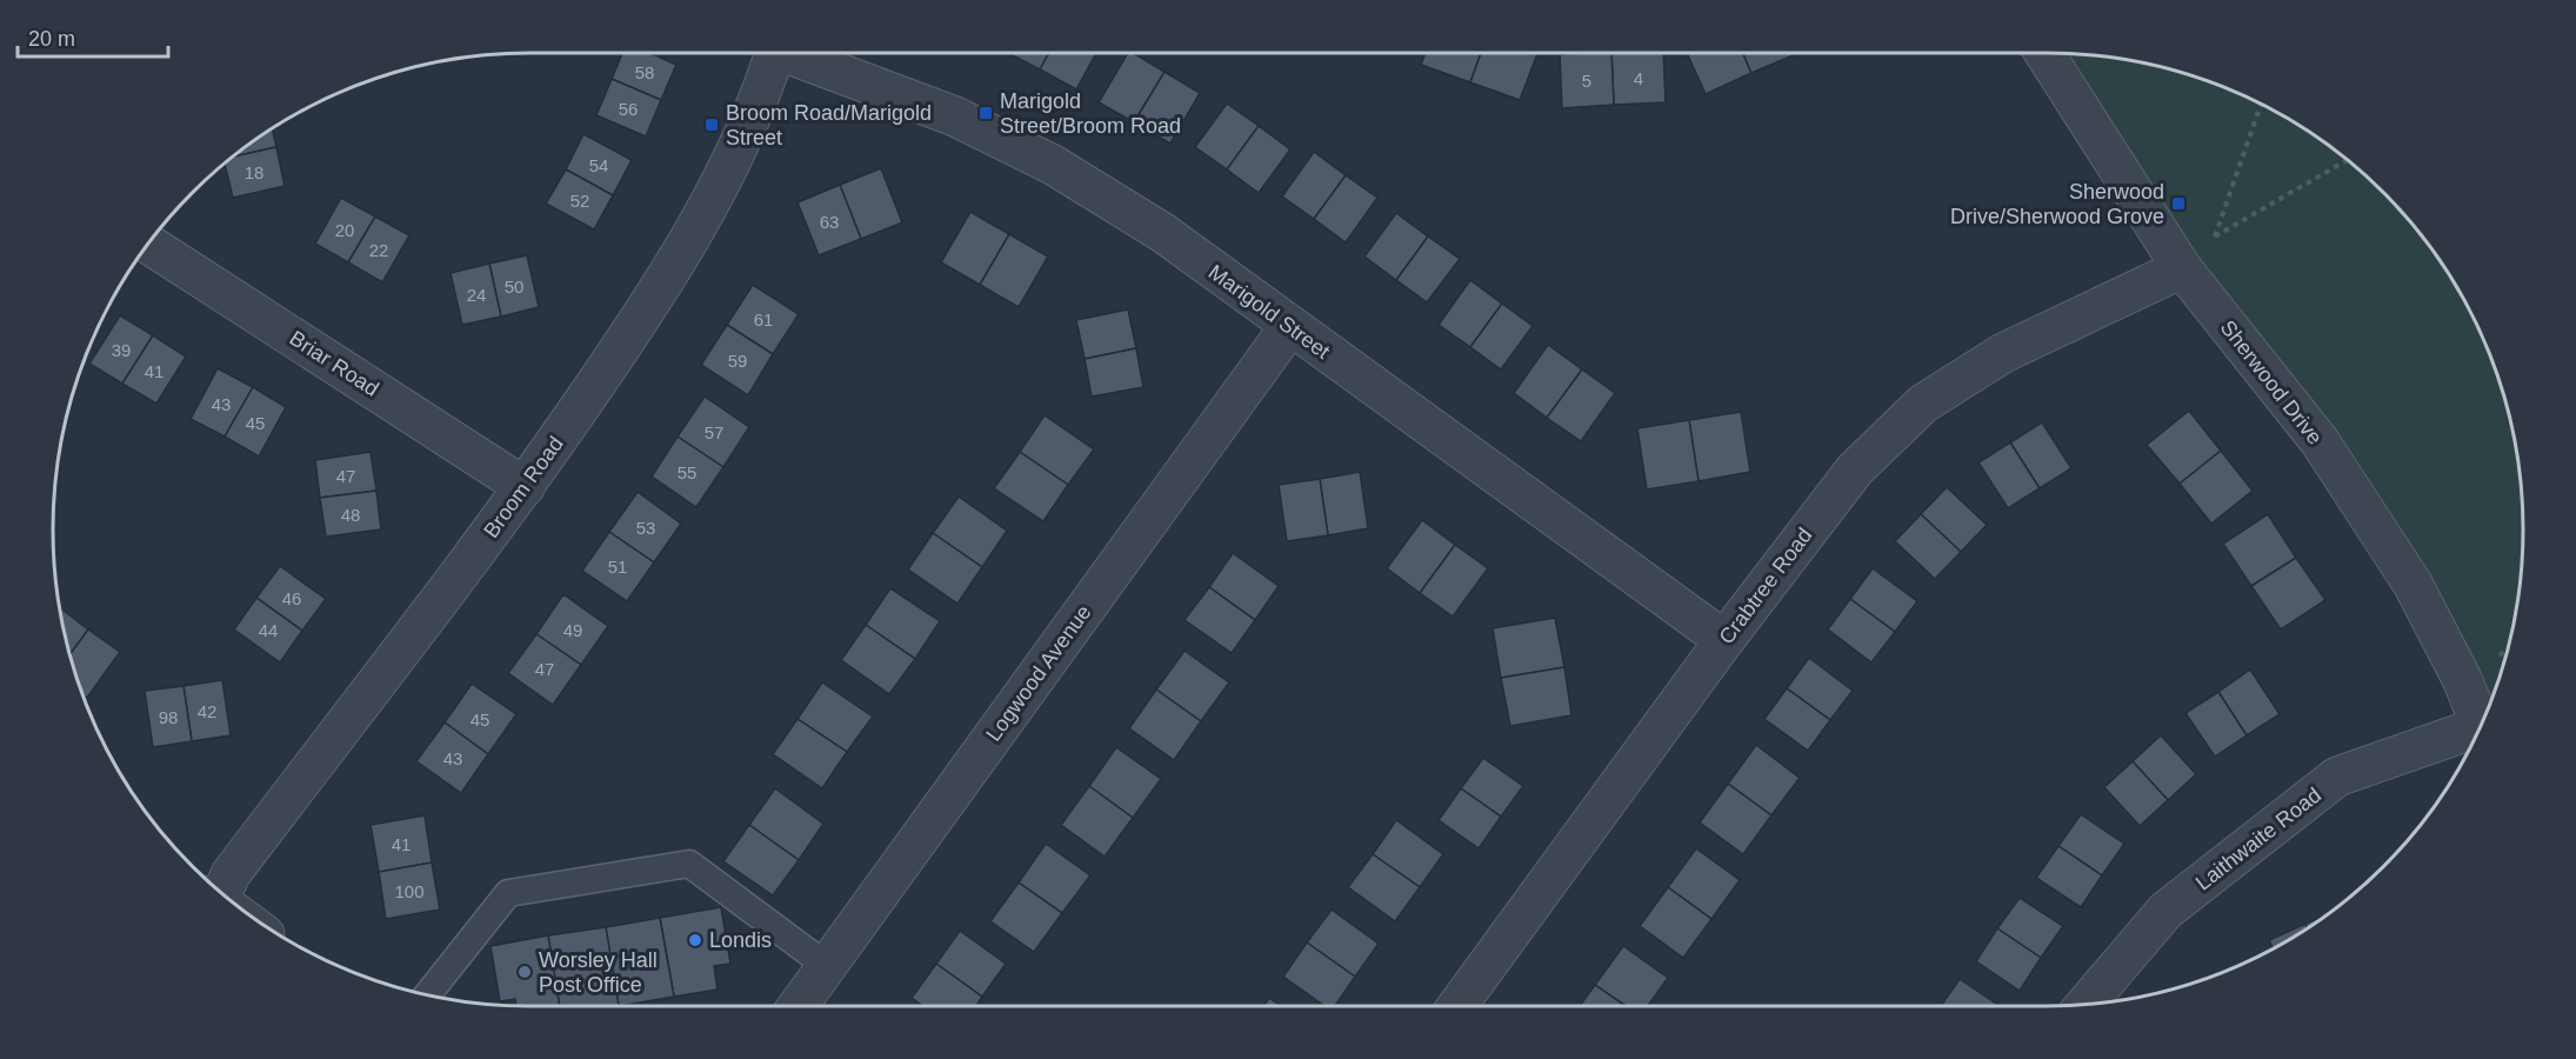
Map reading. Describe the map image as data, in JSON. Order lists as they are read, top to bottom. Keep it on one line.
{"streets":{"street":["Marigold Street","Briar Road","Sherwood Drive","Broom Road","Crabtree Road","Logwood Avenue","Laithwaite Road"]},"crossings":[["Marigold Street","Crabtree Road"],["Marigold Street","Logwood Avenue"],["Briar Road","Broom Road"],["Sherwood Drive","Crabtree Road"]],"places":{"transit":["Marigold Street/Broom Road","Broom Road/Marigold Street","Sherwood Drive/Sherwood Grove"],"other":["Londis","Worsley Hall Post Office"]},"house_numbers":["58","4","5","56","54","18","52","63","20","22","50","24","61","39","59","41","43","45","57","55","47","48","53","51","46","44","49","47","42","98","45","43","41","100"],"scale_bar":"20 m"}
